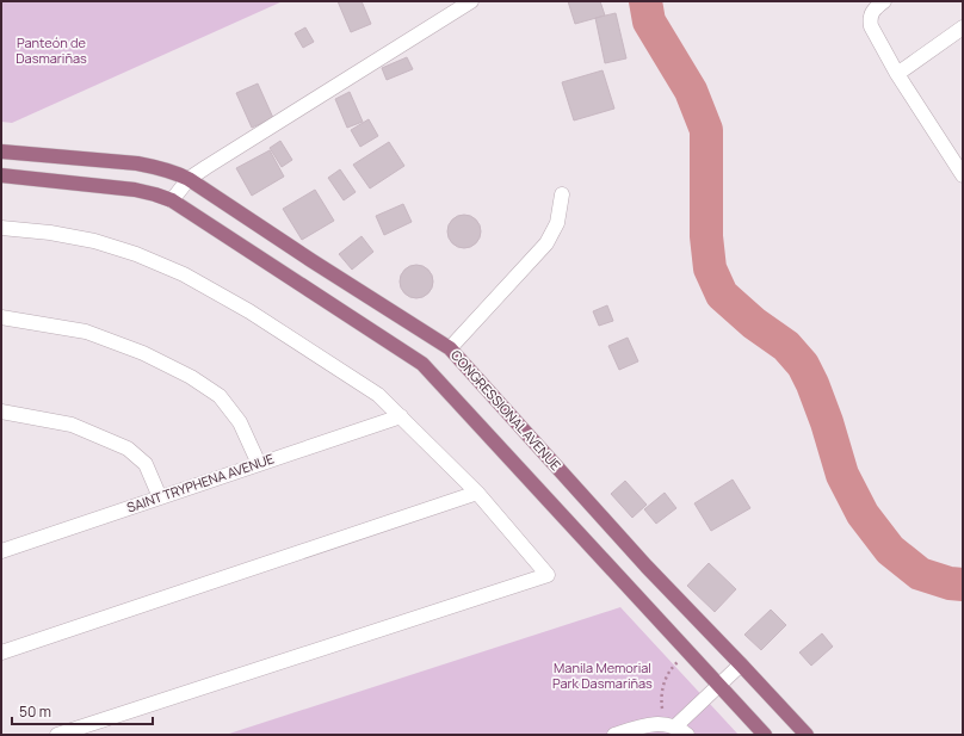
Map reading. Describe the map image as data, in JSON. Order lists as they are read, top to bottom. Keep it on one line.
{"streets":{"main road":["CONGRESSIONAL AVENUE"],"street":["SAINT TRYPHENA AVENUE"]},"parks":["Panteón de Dasmariñas","Manila Memorial Park Dasmariñas"],"scale_bar":"50 m"}
